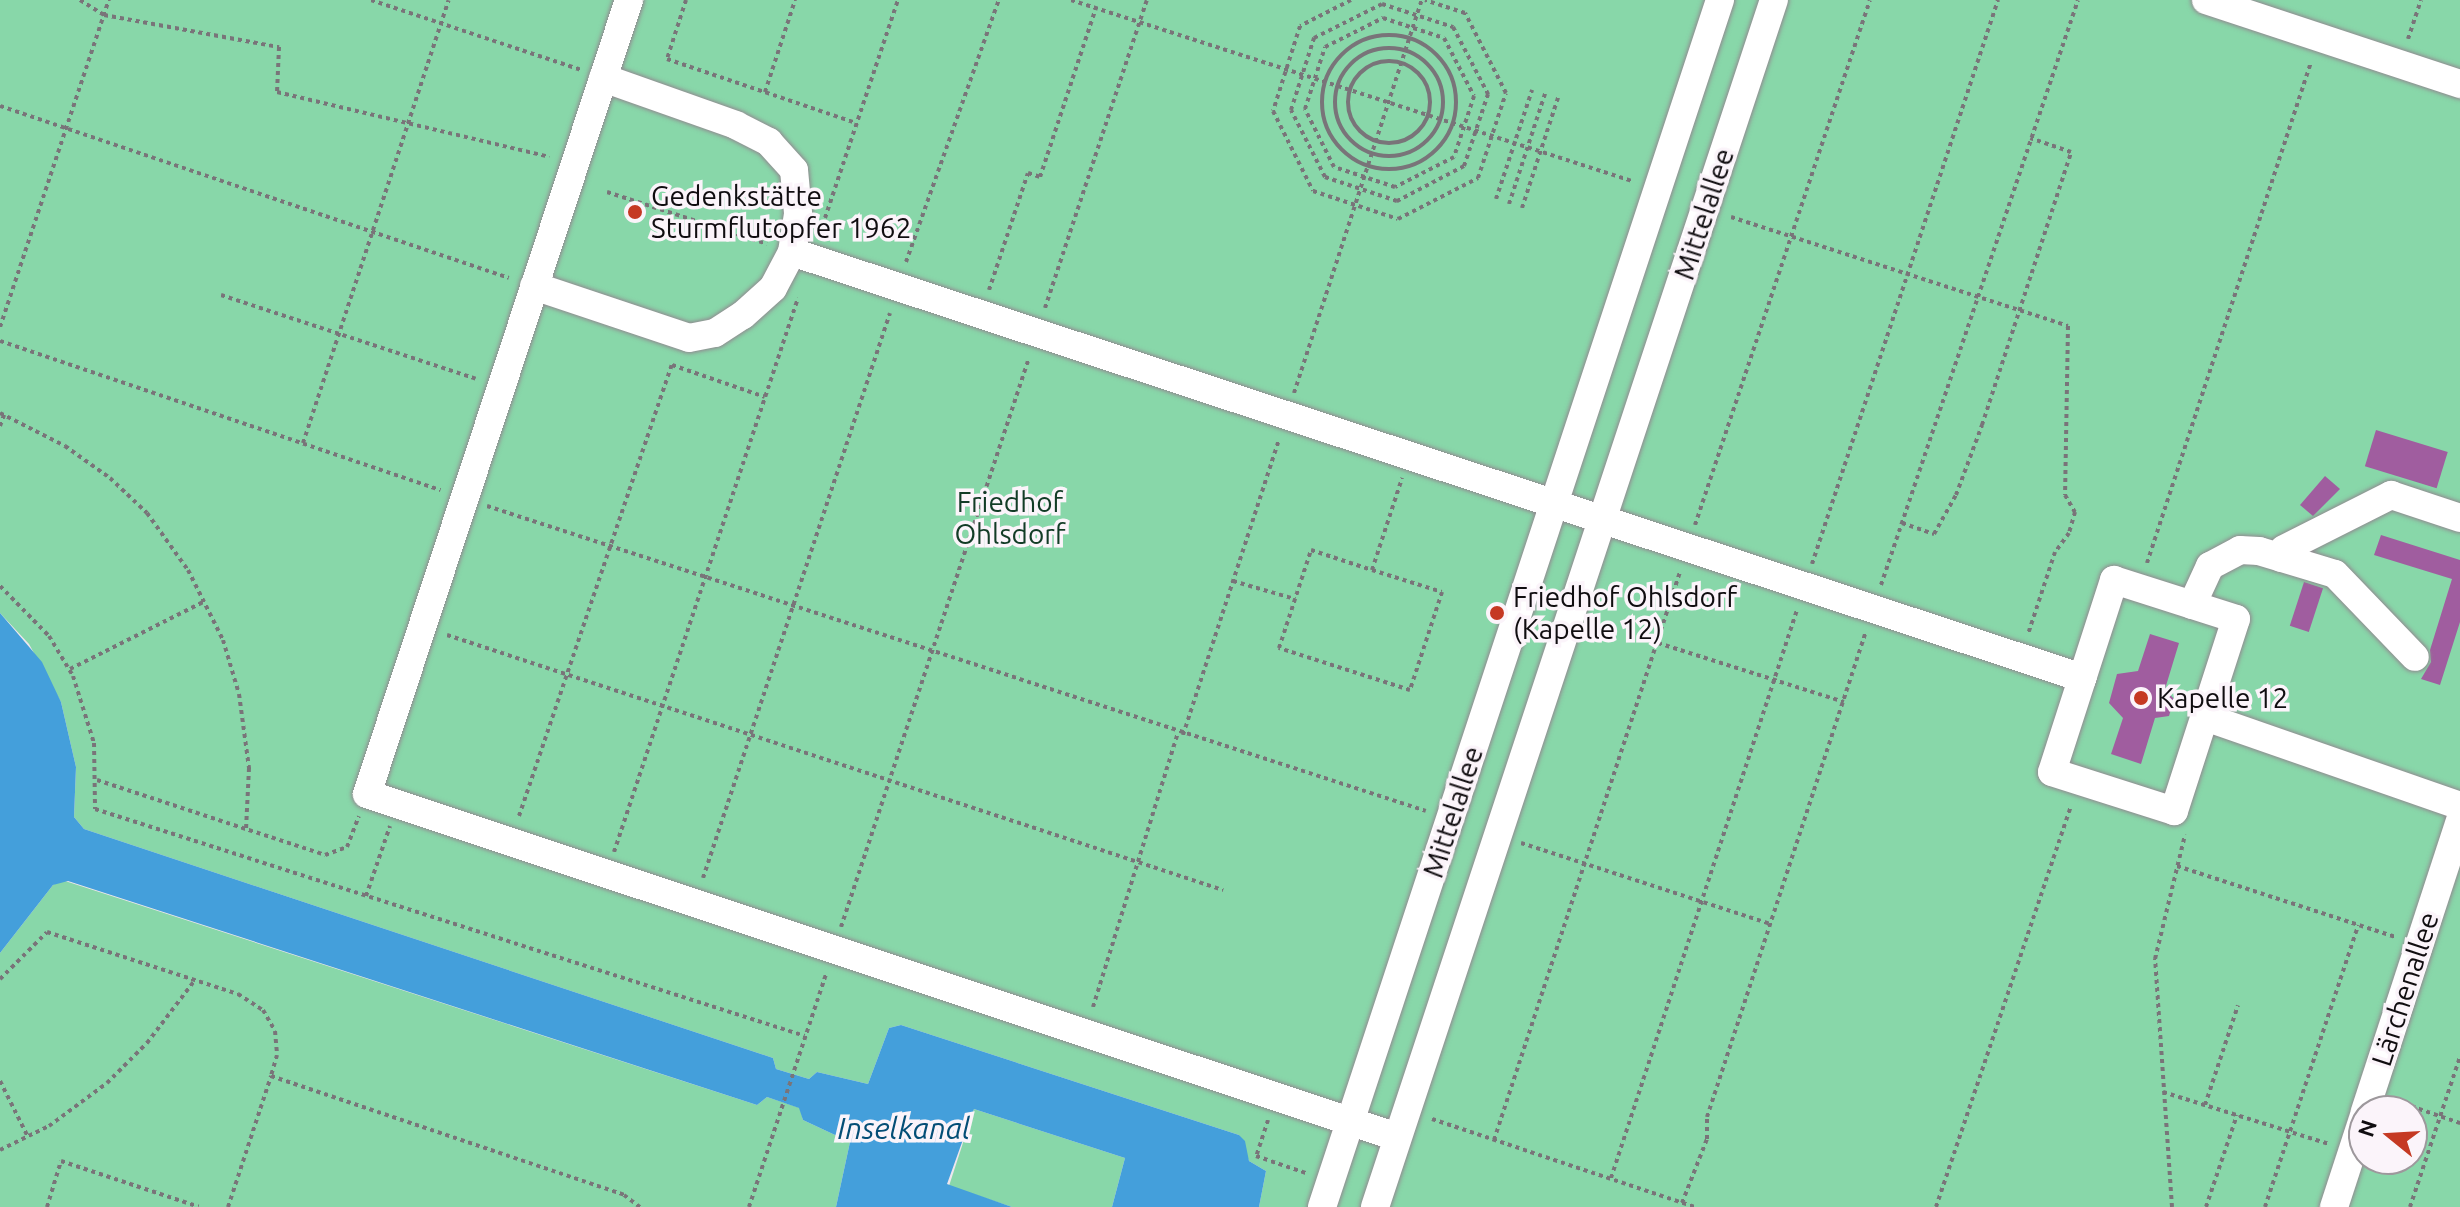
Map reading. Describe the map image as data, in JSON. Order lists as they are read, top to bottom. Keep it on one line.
{"streets":{"street":["Mittelallee","Lärchenallee"]},"water":["Inselkanal"],"parks":["Friedhof Ohlsdorf"],"places":["Gedenkstätte Sturmflutopfer 1962","Friedhof Ohlsdorf (Kapelle 12)","Kapelle 12"],"north":"left"}
